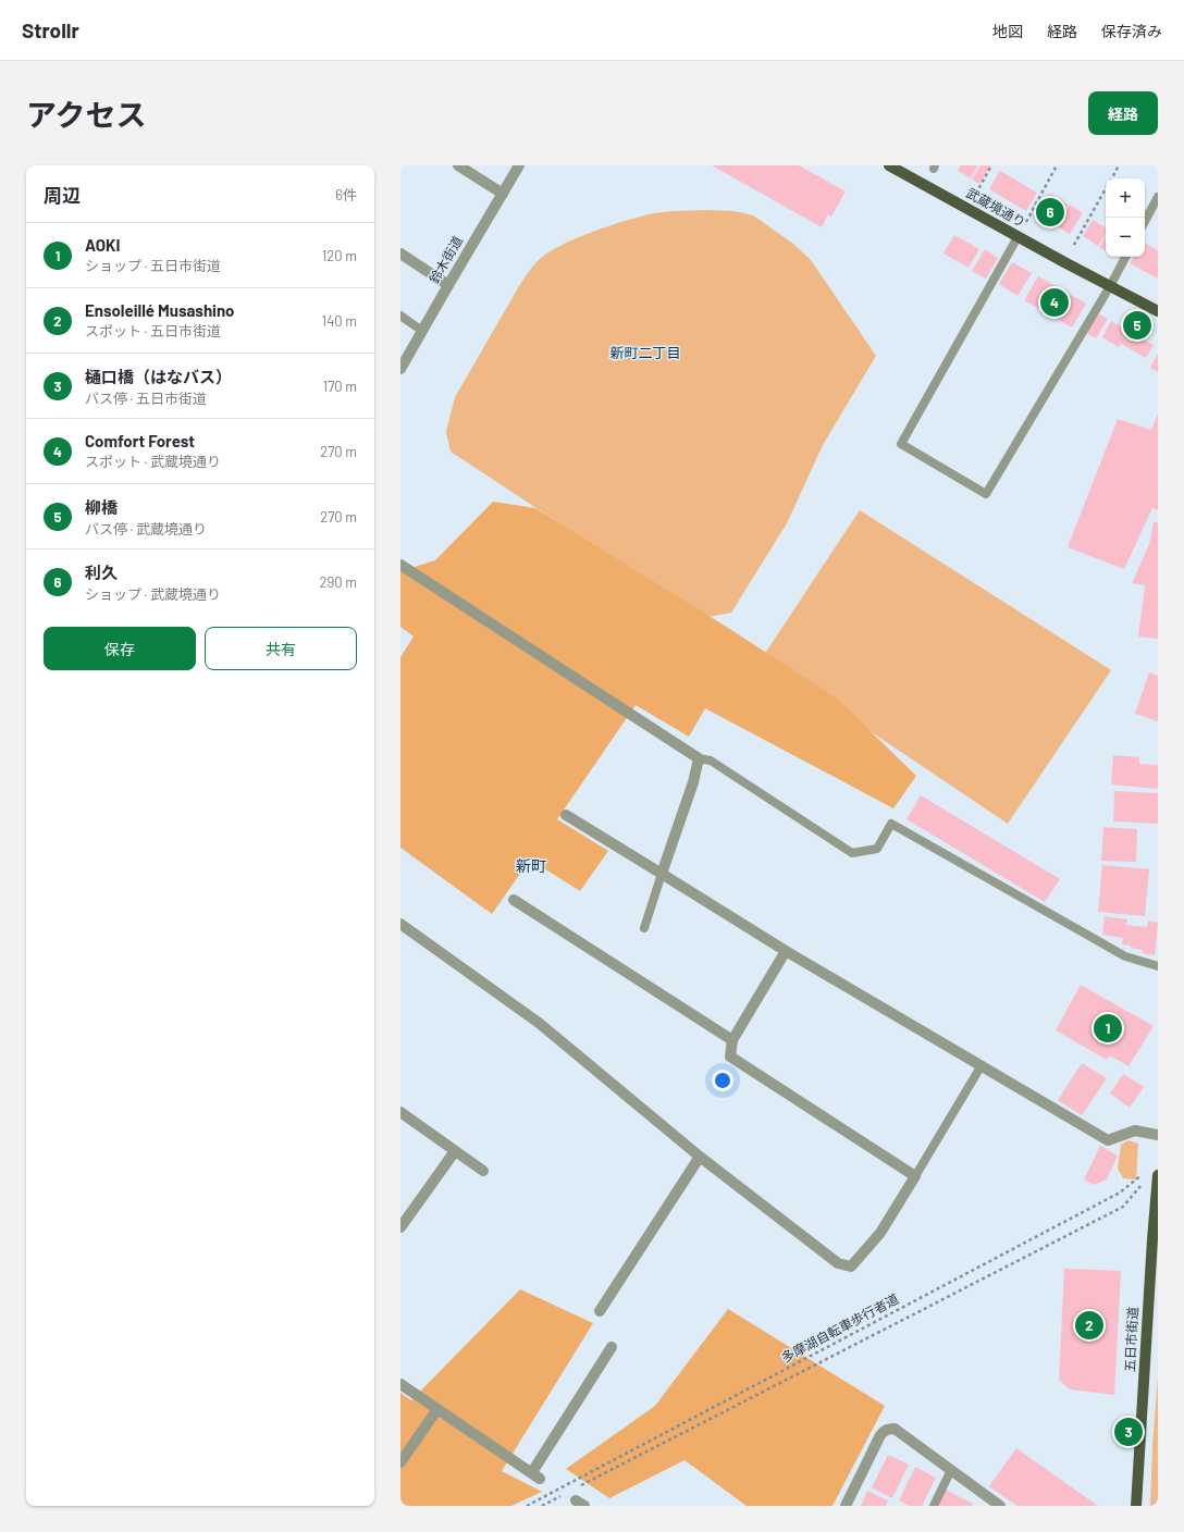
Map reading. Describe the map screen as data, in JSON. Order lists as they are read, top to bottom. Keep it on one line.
{"streets":{"main road":["武蔵境通り","五日市街道"],"street":["鈴木街道"],"path":["多摩湖自転車歩行者道"]},"districts":["新町二丁目","新町"],"page":{"header":"Strollr","nav":["地図","経路","保存済み"],"title":"アクセス","buttons":["経路",["保存","共有"]],"heading":["周辺","6件"],"map_buttons":["+","−"],"pins":["6","4","5","1","2","3"],"list":[{"mark":"1","name":"AOKI","note":"ショップ · 五日市街道","value":"120 m"},{"mark":"2","name":"Ensoleillé Musashino","note":"スポット · 五日市街道","value":"140 m"},{"mark":"3","name":"樋口橋（はなバス）","note":"バス停 · 五日市街道","value":"170 m"},{"mark":"4","name":"Comfort Forest","note":"スポット · 武蔵境通り","value":"270 m"},{"mark":"5","name":"柳橋","note":"バス停 · 武蔵境通り","value":"270 m"},{"mark":"6","name":"利久","note":"ショップ · 武蔵境通り","value":"290 m"}]}}
